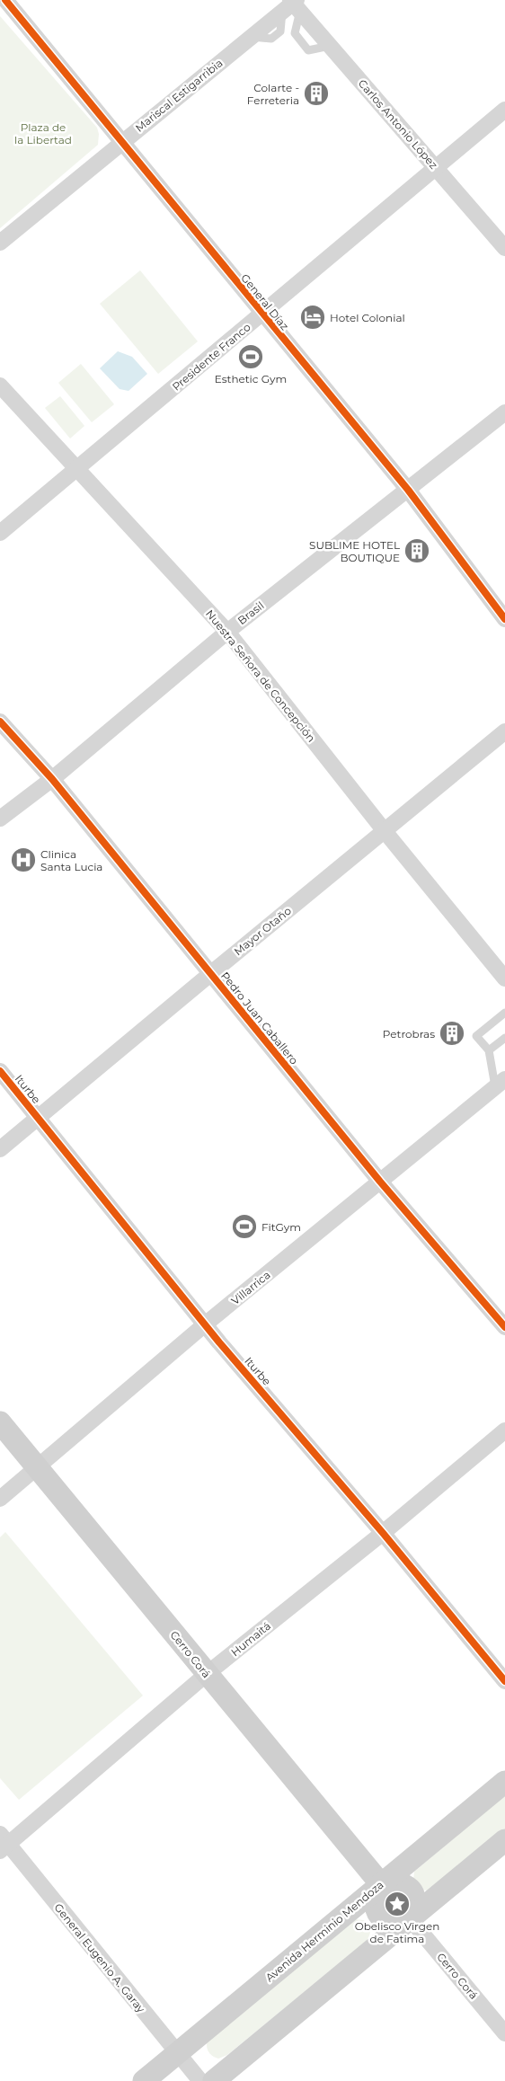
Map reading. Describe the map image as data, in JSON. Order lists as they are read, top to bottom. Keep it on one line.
{"streets":{"street":["Mariscal Estigarribia","Carlos Antonio López","General Díaz","Presidente Franco","Brasil","Nuestra Señora de Concepción","Mayor Otaño","Pedro Juan Caballero","Iturbe","Villarrica","Humaitá","Cerro Corá","Avenida Herminio Mendoza","General Eugenio A. Garay"]},"crossings":[["Mariscal Estigarribia","Carlos Antonio López"],["Mariscal Estigarribia","General Díaz"],["Carlos Antonio López","Presidente Franco"],["General Díaz","Presidente Franco"],["General Díaz","Brasil"],["Presidente Franco","Nuestra Señora de Concepción"],["Brasil","Nuestra Señora de Concepción"],["Brasil","Pedro Juan Caballero"],["Nuestra Señora de Concepción","Mayor Otaño"],["Mayor Otaño","Pedro Juan Caballero"],["Mayor Otaño","Iturbe"],["Pedro Juan Caballero","Villarrica"],["Iturbe","Villarrica"],["Iturbe","Humaitá"],["Villarrica","Cerro Corá"],["Humaitá","Cerro Corá"],["Humaitá","General Eugenio A. Garay"],["Cerro Corá","Avenida Herminio Mendoza"],["Avenida Herminio Mendoza","General Eugenio A. Garay"]],"parks":["Plaza de la Libertad"],"places":{"building":["Colarte - Ferreteria","SUBLIME HOTEL BOUTIQUE","Petrobras"],"hotel":["Hotel Colonial"],"sports":["Esthetic Gym","FitGym"],"hospital":["Clinica Santa Lucia"],"place":["Obelisco Virgen de Fatima"]}}
